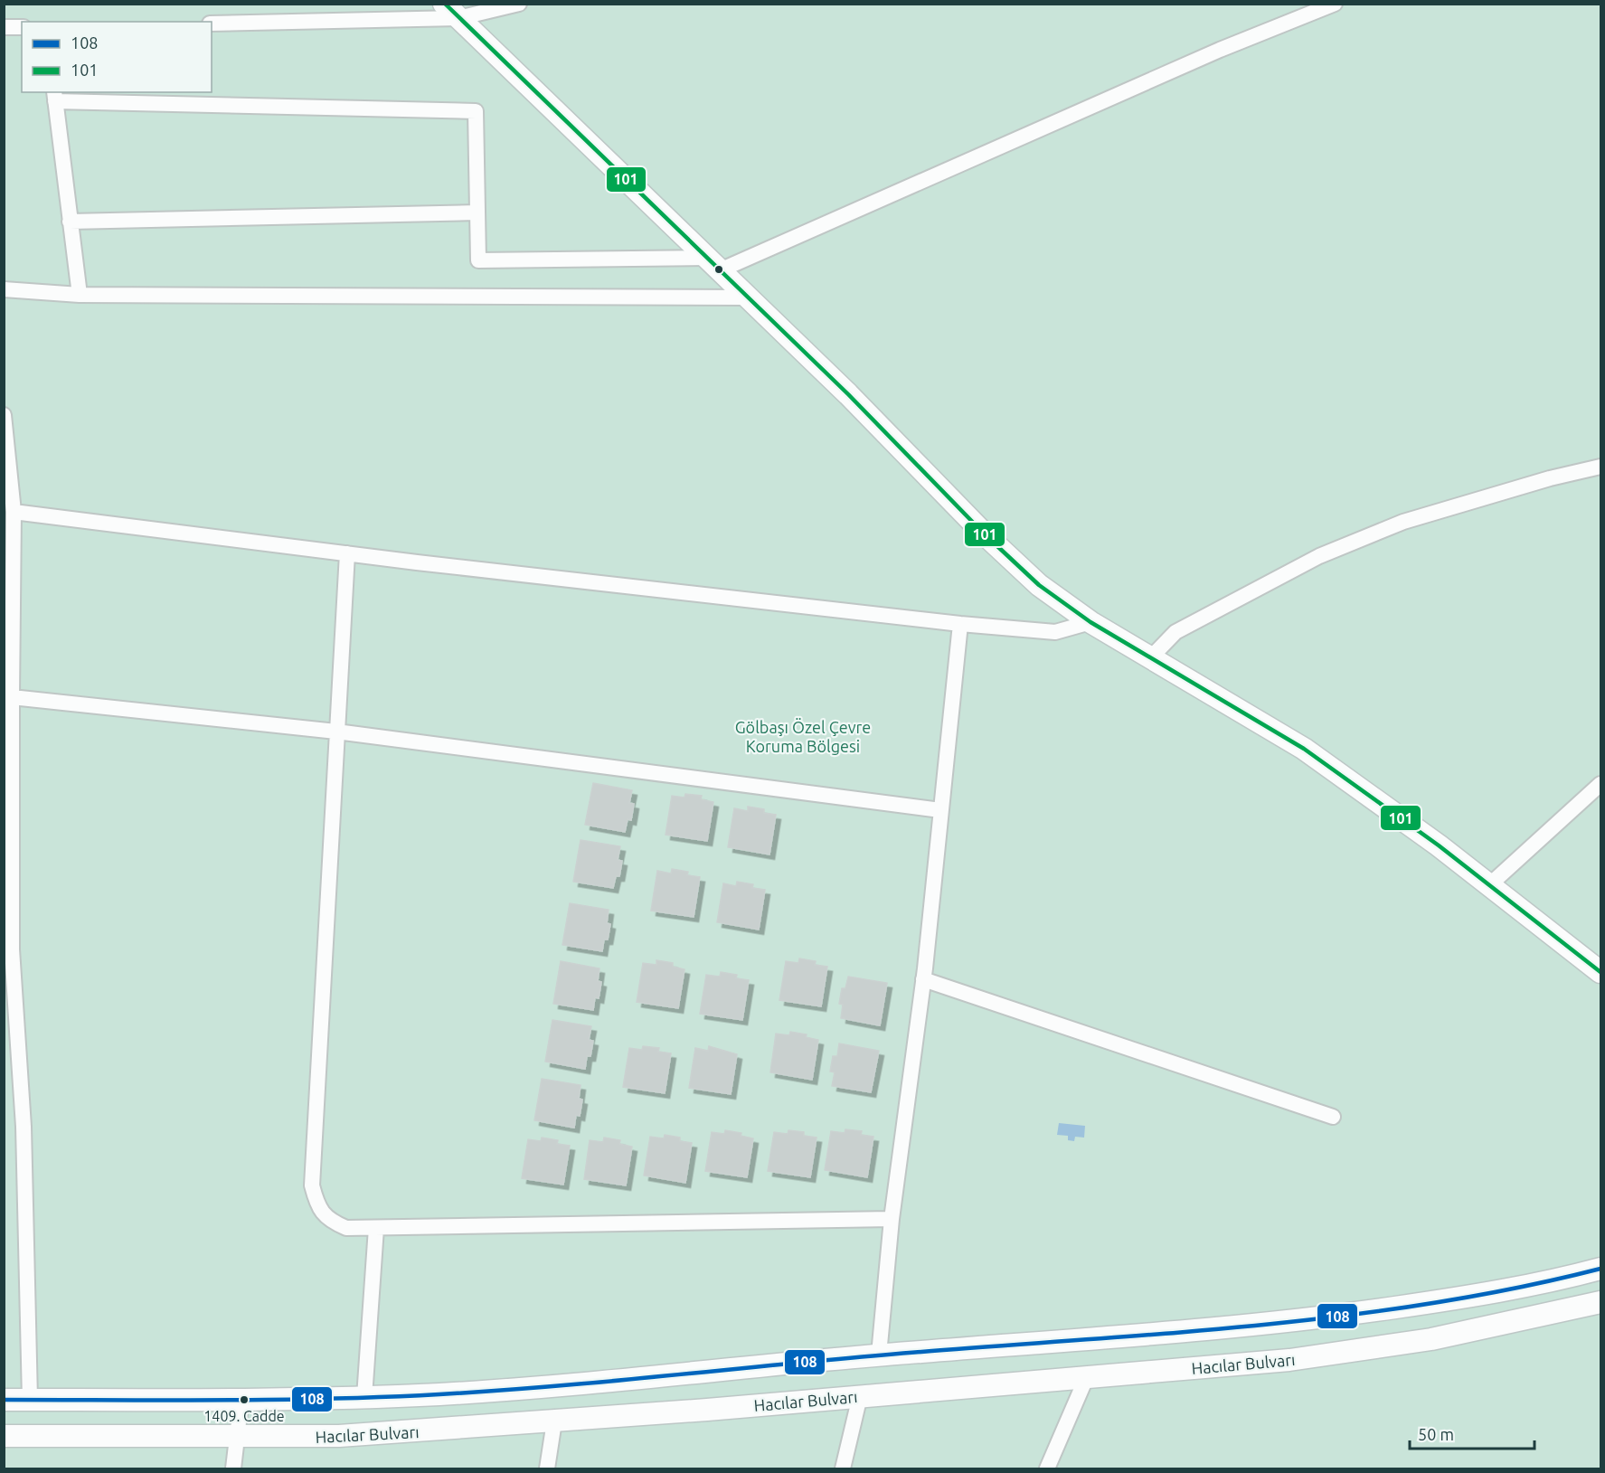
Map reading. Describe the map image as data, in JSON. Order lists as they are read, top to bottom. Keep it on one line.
{"streets":{"main road":["Hacılar Bulvarı"]},"parks":["Gölbaşı Özel Çevre Koruma Bölgesi"],"places":["1409. Cadde"],"lines":["transit line 101","transit line 108"],"legend":["108","101"],"scale_bar":"50 m"}
